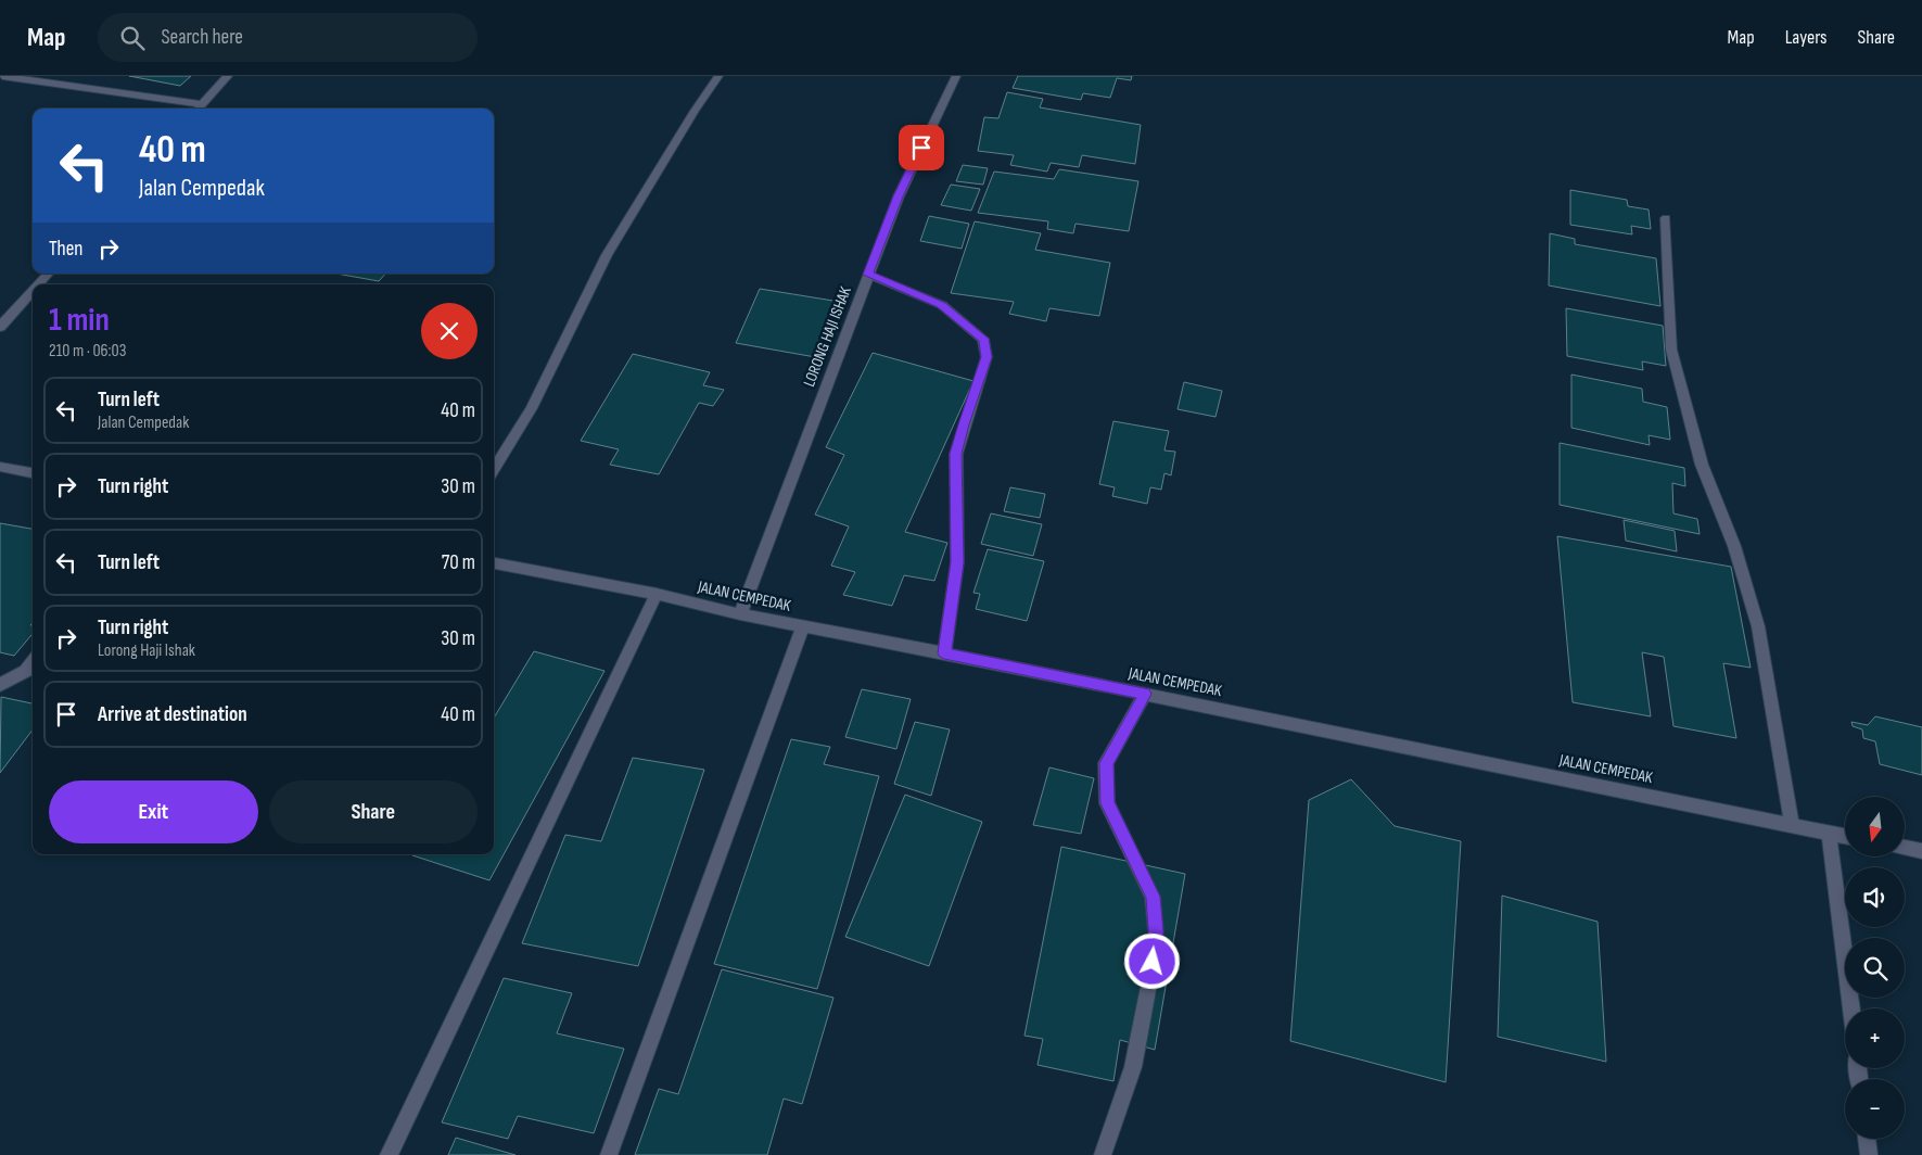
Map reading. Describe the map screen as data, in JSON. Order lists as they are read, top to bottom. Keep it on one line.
{"streets":{"street":["LORONG HAJI ISHAK","JALAN CEMPEDAK"]},"crossings":[["LORONG HAJI ISHAK","JALAN CEMPEDAK"]],"north":"bottom","page":{"header":"Map","search":"Search here","nav":["Map","Layers","Share"],"turn":["40 m","Jalan Cempedak"],"then":"Then","heading":["1 min","210 m · 06:03"],"list":[{"name":"Turn left","note":"Jalan Cempedak","value":"40 m"},{"name":"Turn right","value":"30 m"},{"name":"Turn left","value":"70 m"},{"name":"Turn right","note":"Lorong Haji Ishak","value":"30 m"},{"name":"Arrive at destination","value":"40 m"}],"buttons":["Exit","Share"],"map_buttons":["+","−"]}}
